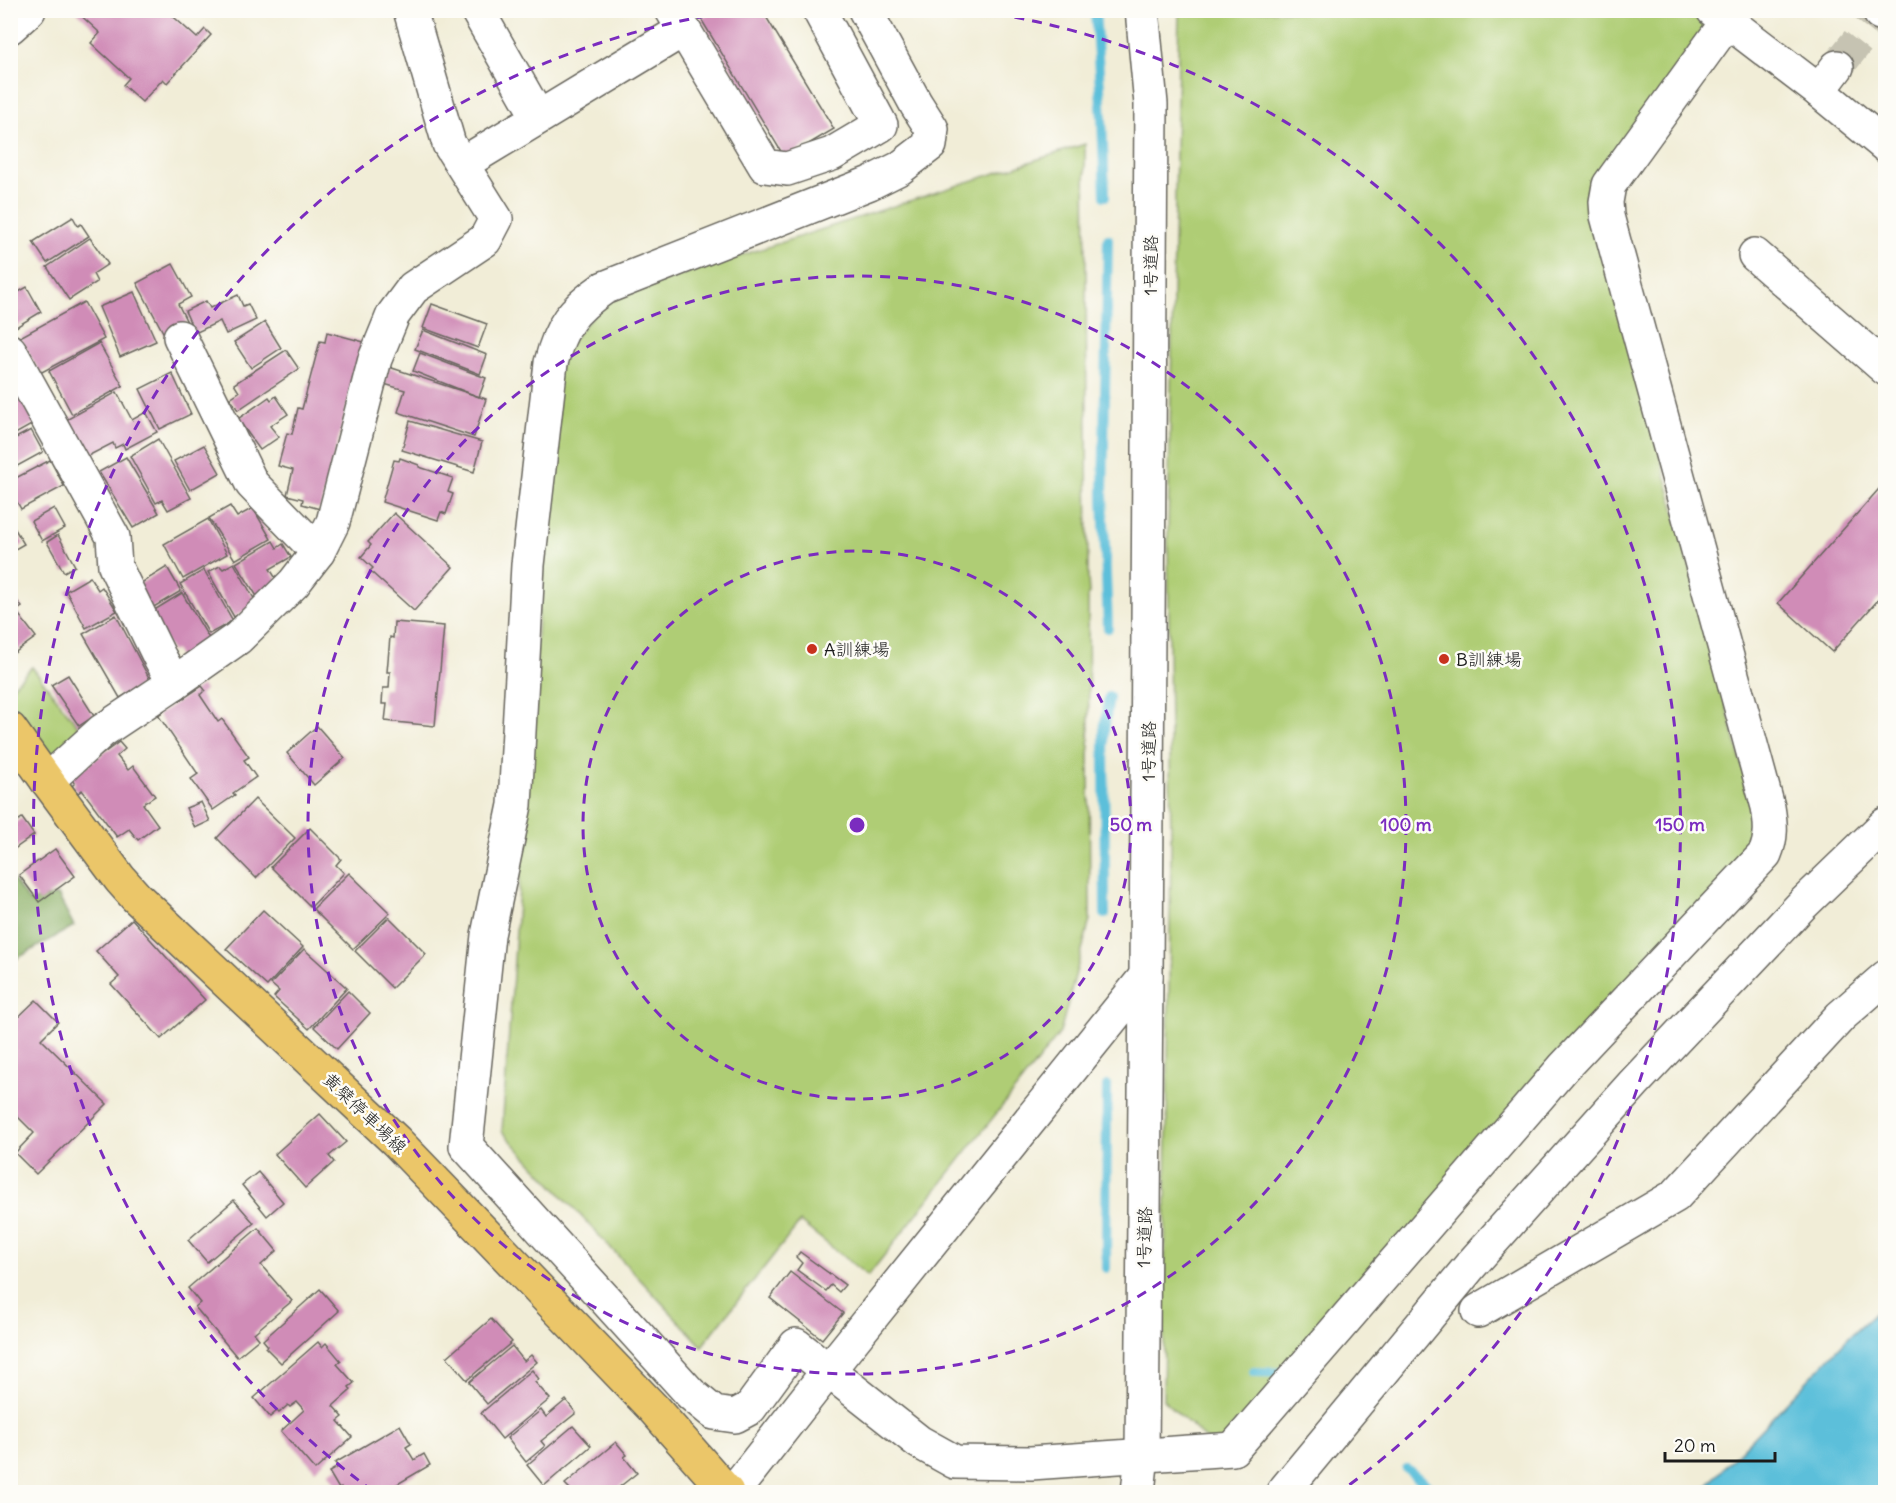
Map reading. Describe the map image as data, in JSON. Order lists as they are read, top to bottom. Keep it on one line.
{"streets":{"main road":["黄檗停車場線"],"street":["1号道路"]},"places":["A訓練場","B訓練場"],"scale_bar":"20 m","rings":["50 m","100 m","150 m"]}
